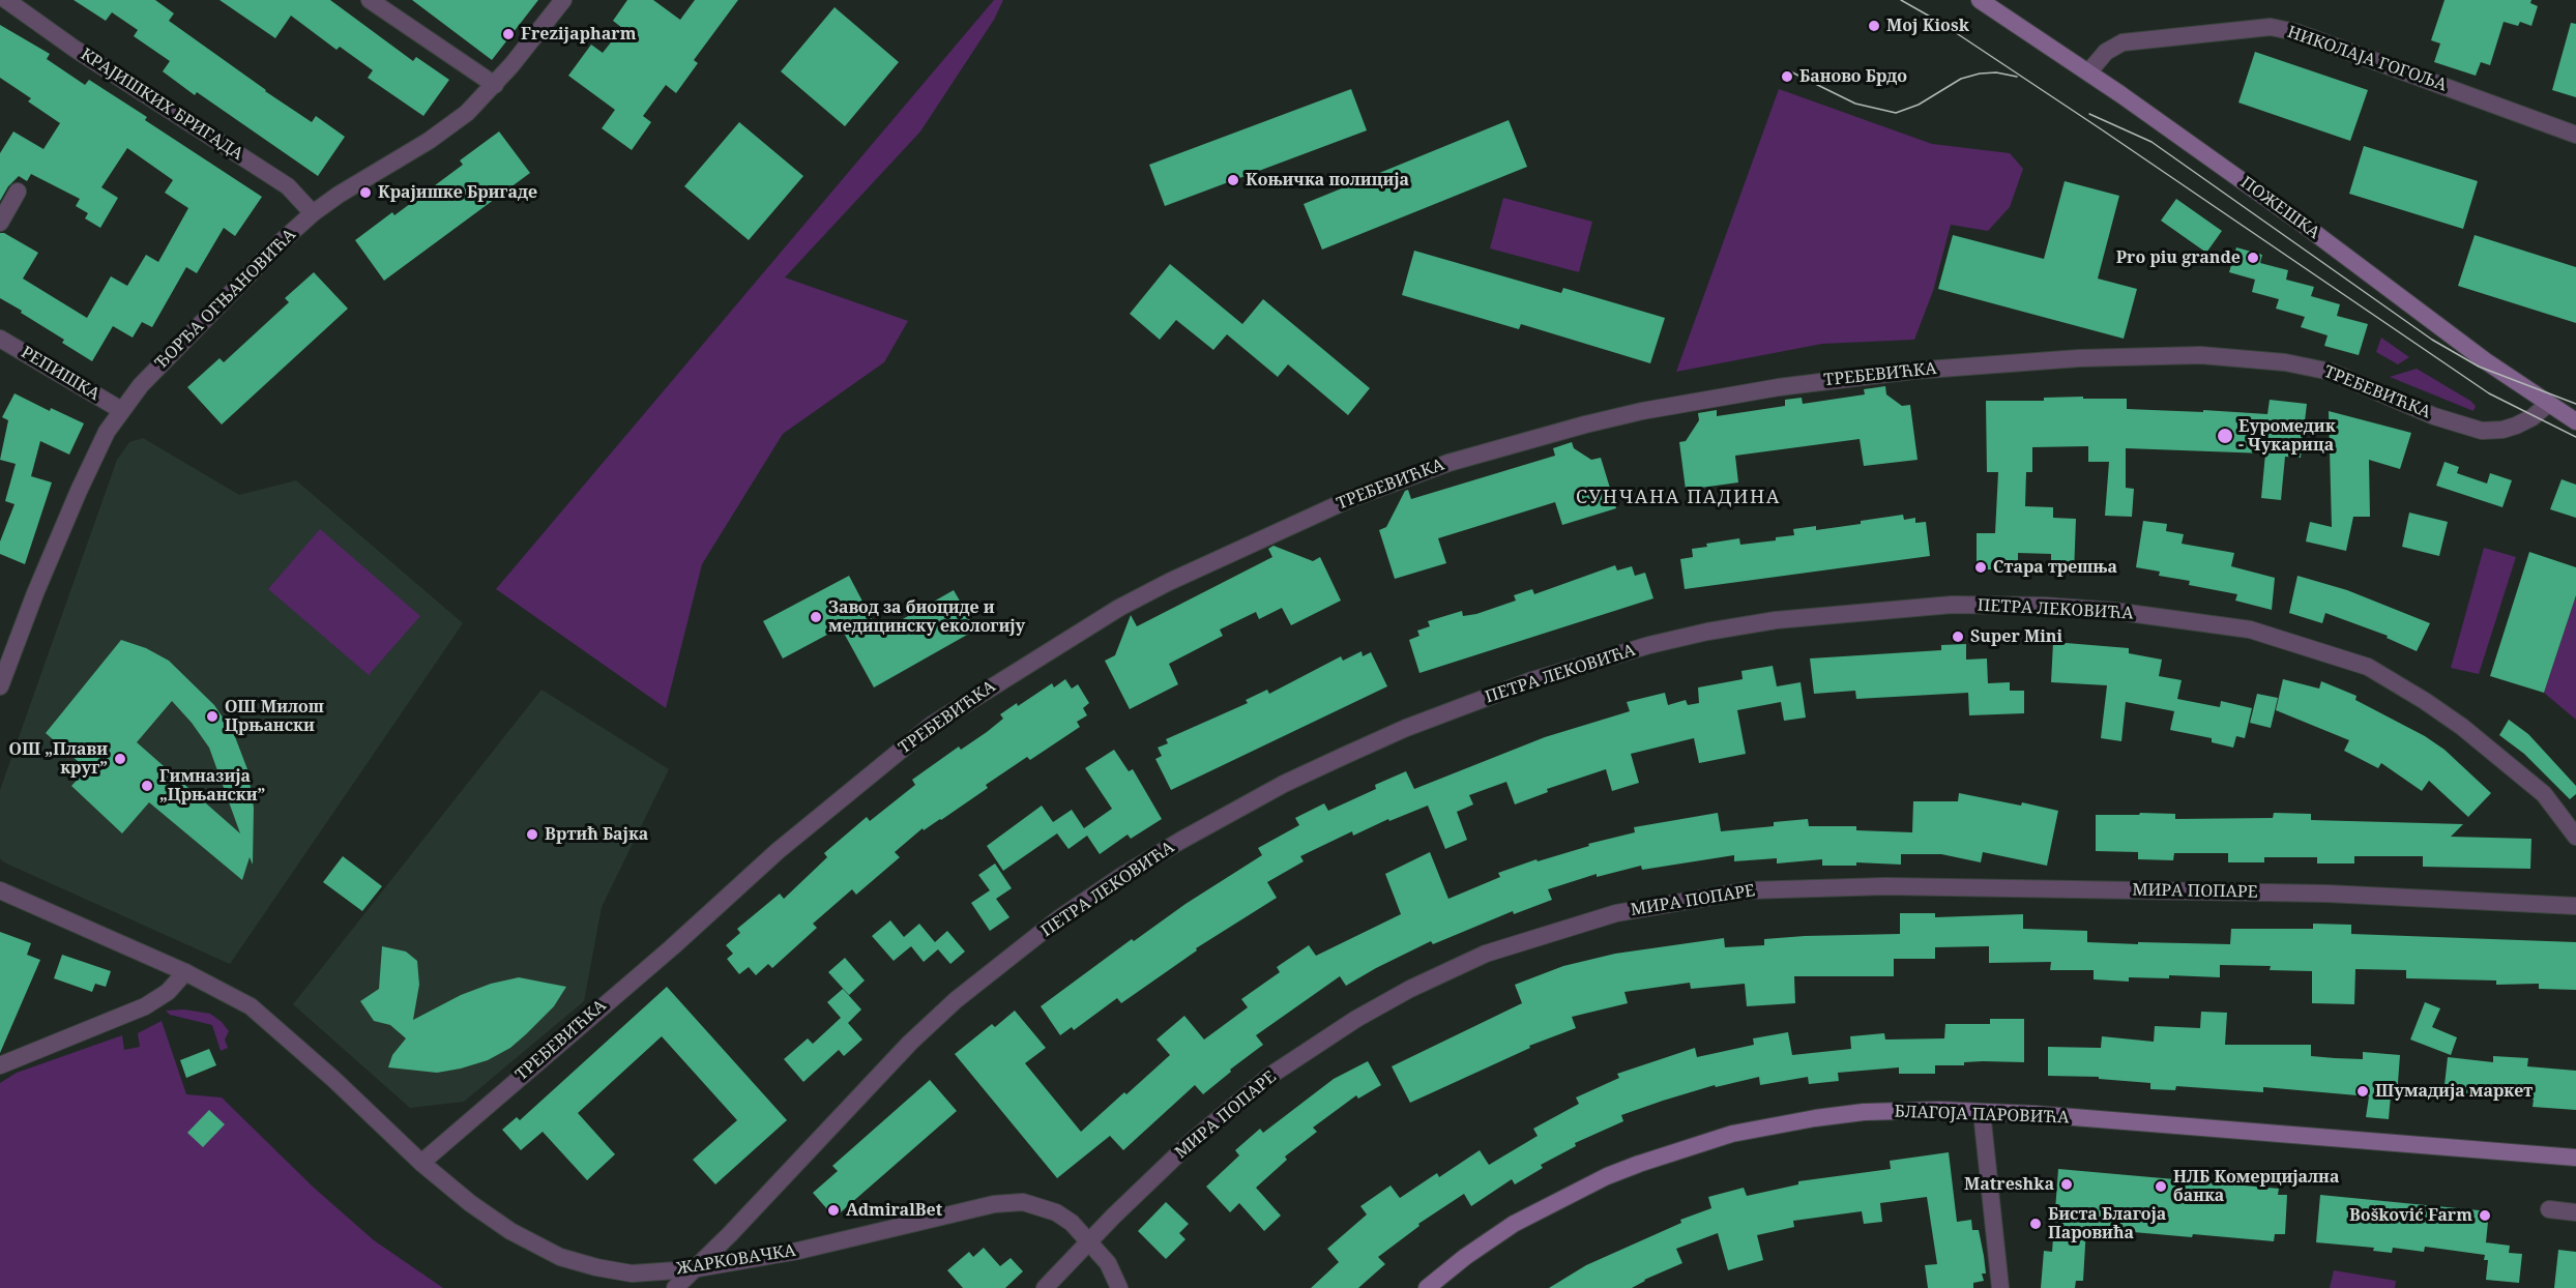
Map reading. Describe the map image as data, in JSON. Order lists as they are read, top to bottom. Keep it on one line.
{"streets":{"main road":["ПОЖЕШКА","БЛАГОЈА ПАРОВИЋА"],"street":["НИКОЛАЈА ГОГОЉА","КРАЈИШКИХ БРИГАДА","ЂОРЂА ОГЊАНОВИЋА","РЕПИШКА","ТРЕБЕВИЋКА","ПЕТРА ЛЕКОВИЋА","МИРА ПОПАРЕ","ЖАРКОВАЧКА"]},"crossings":[["НИКОЛАЈА ГОГОЉА","ПОЖЕШКА"],["КРАЈИШКИХ БРИГАДА","ЂОРЂА ОГЊАНОВИЋА"],["ПОЖЕШКА","ТРЕБЕВИЋКА"],["ЂОРЂА ОГЊАНОВИЋА","РЕПИШКА"],["ТРЕБЕВИЋКА","ЖАРКОВАЧКА"],["ПЕТРА ЛЕКОВИЋА","ЖАРКОВАЧКА"],["МИРА ПОПАРЕ","ЖАРКОВАЧКА"]],"districts":["СУНЧАНА ПАДИНА"],"places":["Moj Kiosk","Frezijapharm","Баново Брдо","Коњичка полиција","Крајишке Бригаде","Pro piu grande","Еуромедик - Чукарица","Стара трешња","Завод за биоциде и медицинску екологију","Super Mini","ОШ Милош Црњански","ОШ „Плави круг”","Гимназија „Црњански”","Вртић Бајка","Шумадија маркет","Matreshka","НЛБ Комерцијална банка","AdmiralBet","Bošković Farm","Биста Благоја Паровића"]}
